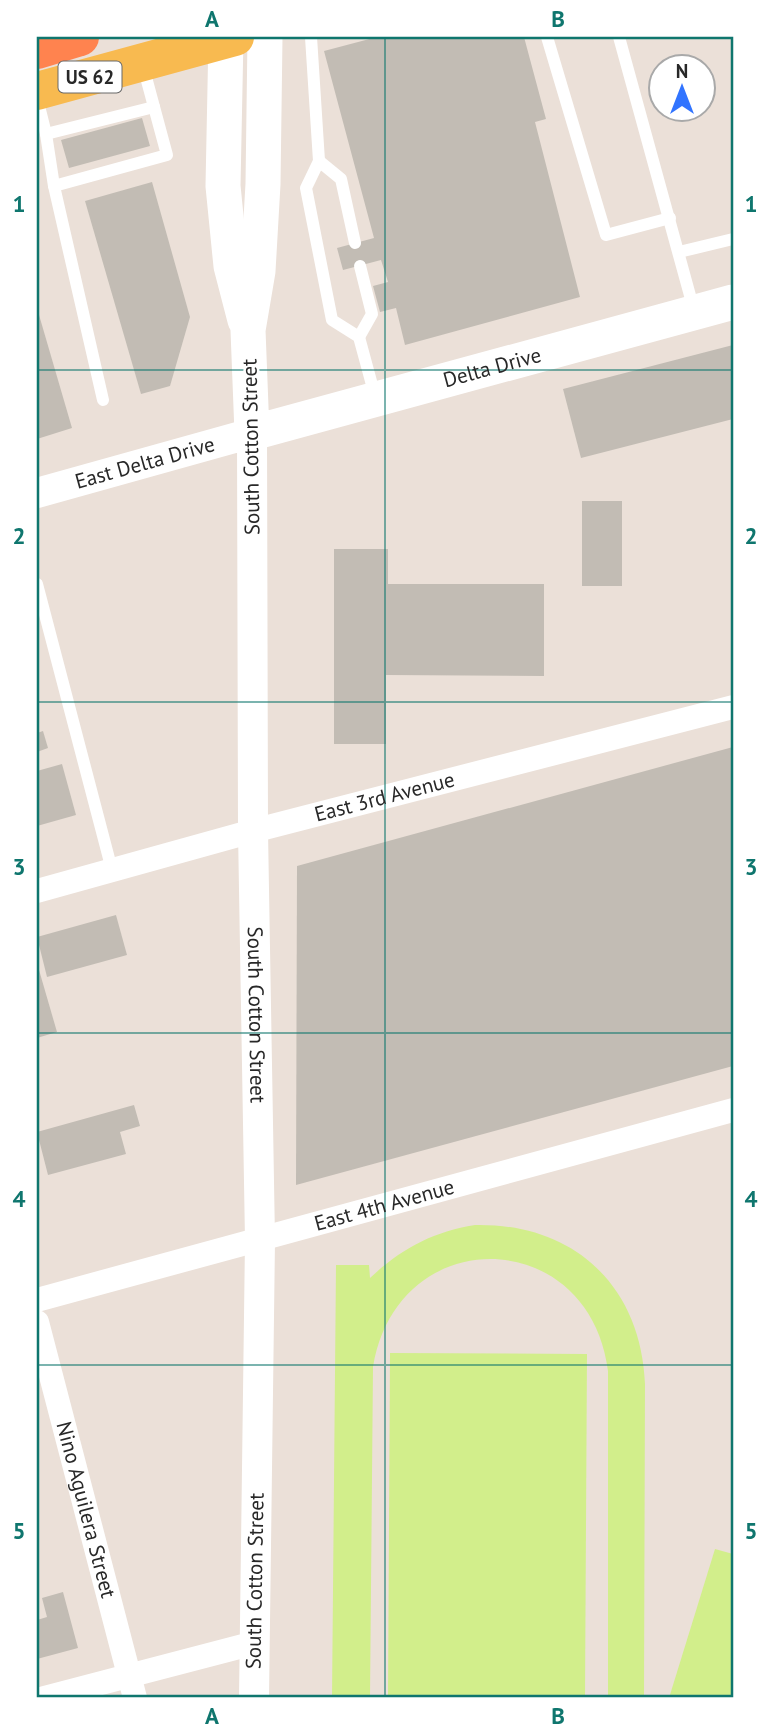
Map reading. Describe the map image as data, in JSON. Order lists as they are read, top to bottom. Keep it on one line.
{"streets":{"main road":["US 62","Delta Drive","South Cotton Street"],"street":["East Delta Drive","East 3rd Avenue","East 4th Avenue","Nino Aguilera Street"]},"crossings":[["Delta Drive","South Cotton Street"],["Delta Drive","East Delta Drive"],["South Cotton Street","East Delta Drive"],["South Cotton Street","East 3rd Avenue"],["South Cotton Street","East 4th Avenue"]],"north":"top","grid":{"columns":["A","B"],"rows":["1","2","3","4","5"]}}
